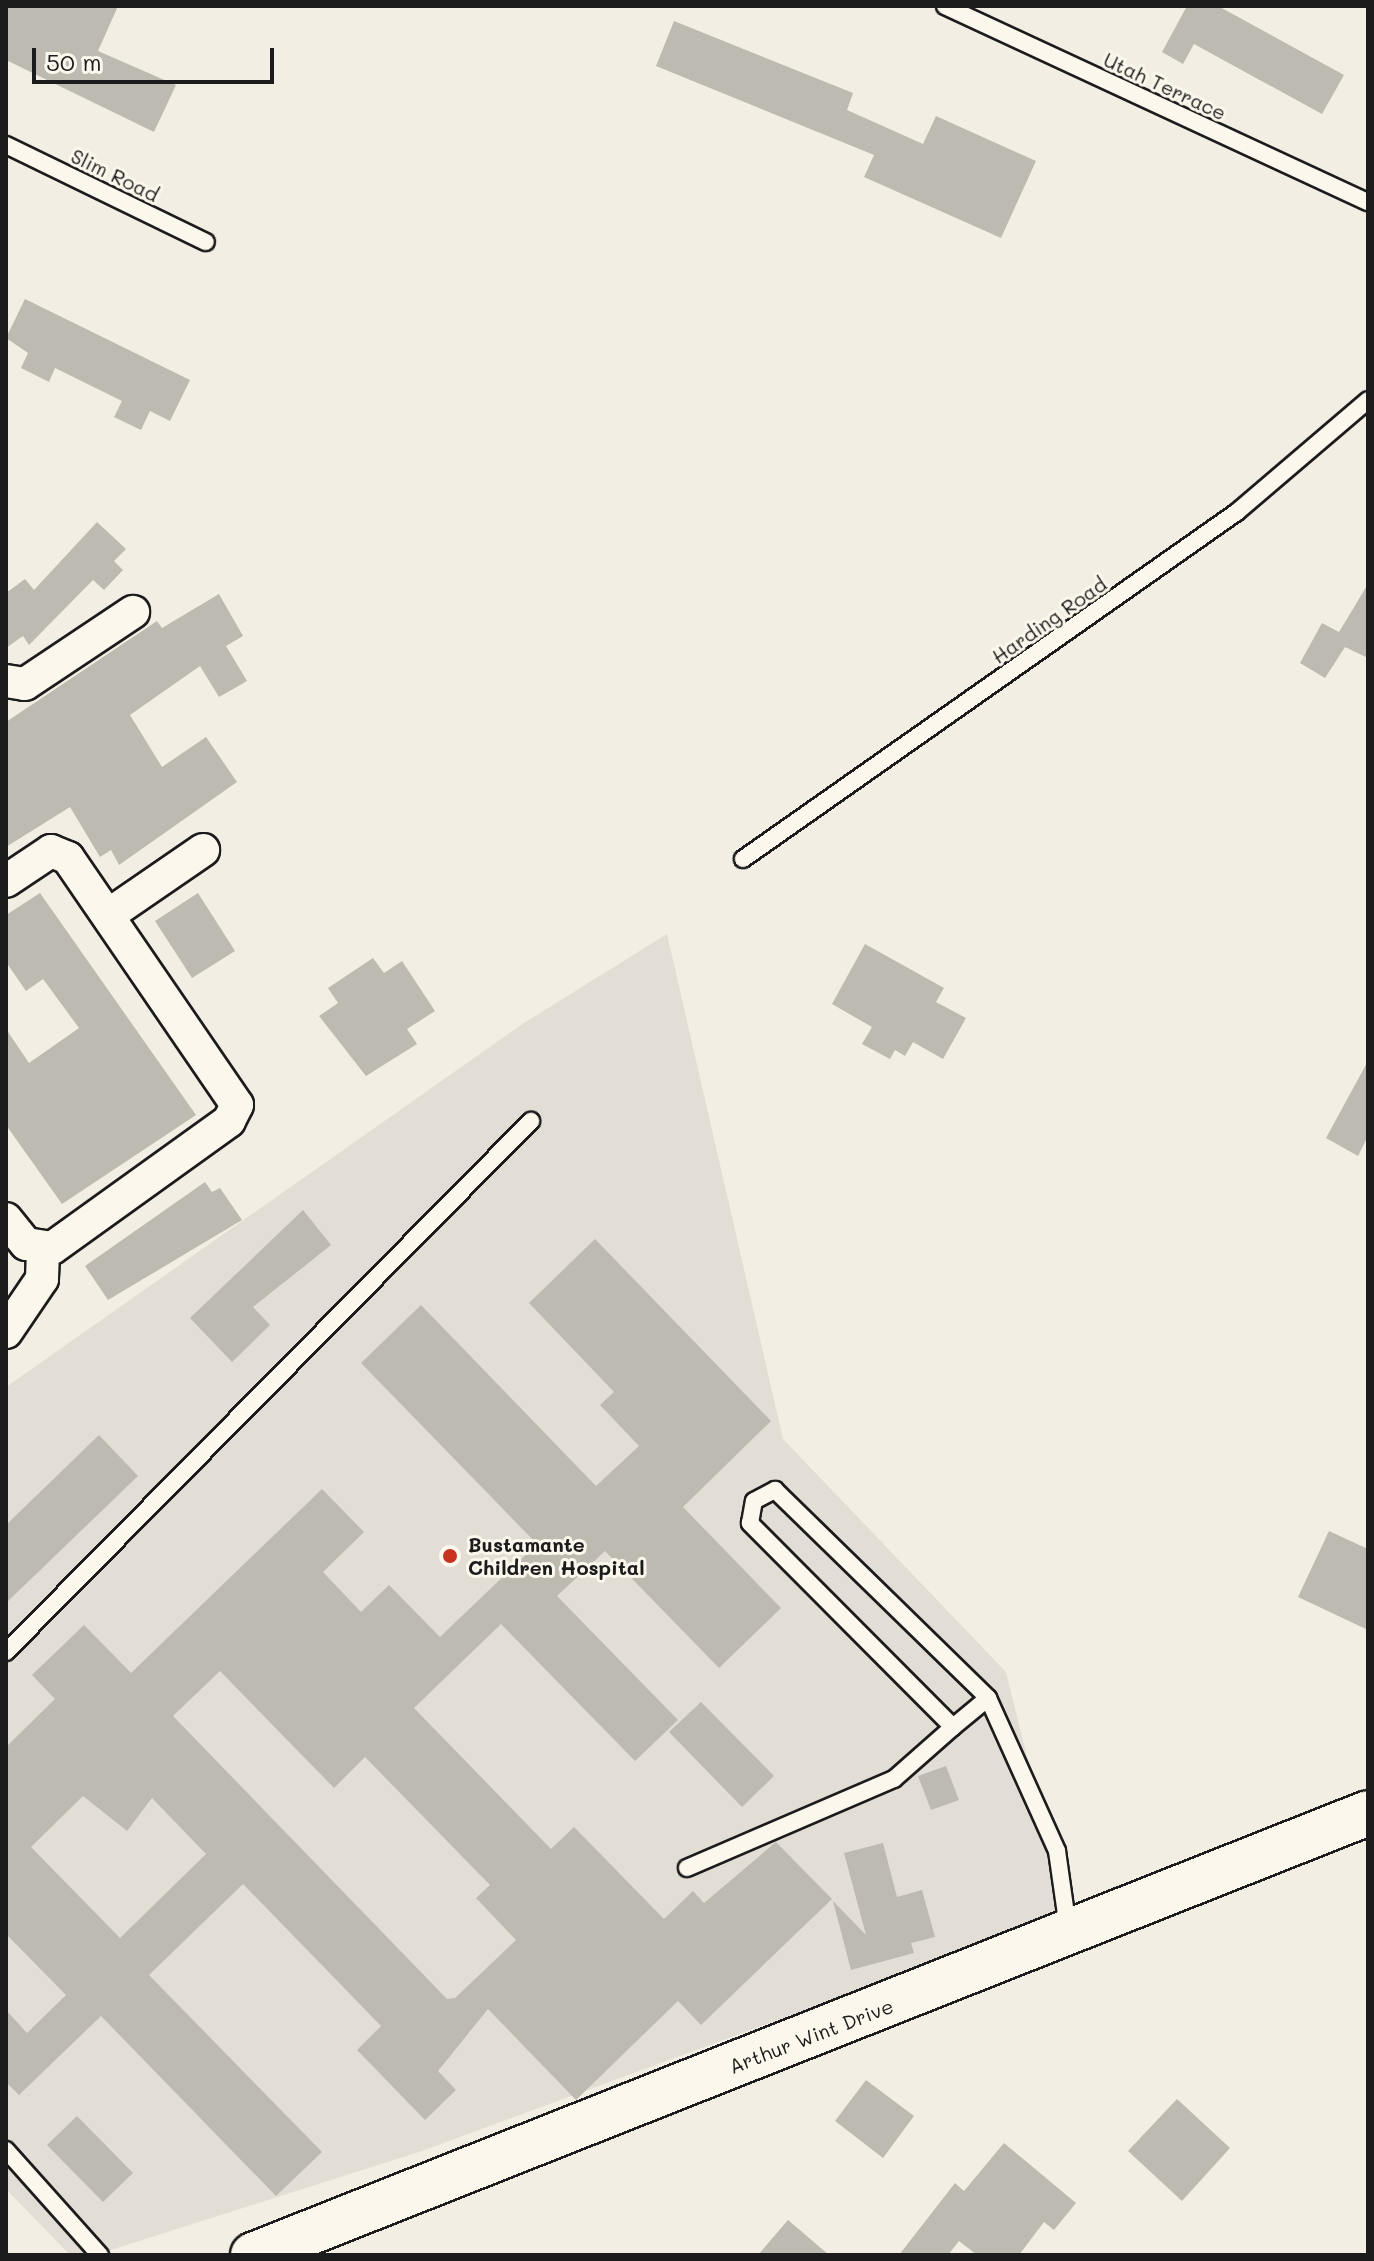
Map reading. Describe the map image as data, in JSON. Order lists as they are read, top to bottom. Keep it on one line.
{"streets":{"main road":["Arthur Wint Drive"],"lane":["Utah Terrace","Slim Road","Harding Road"]},"places":["Bustamante Children Hospital"],"scale_bar":"50 m"}
